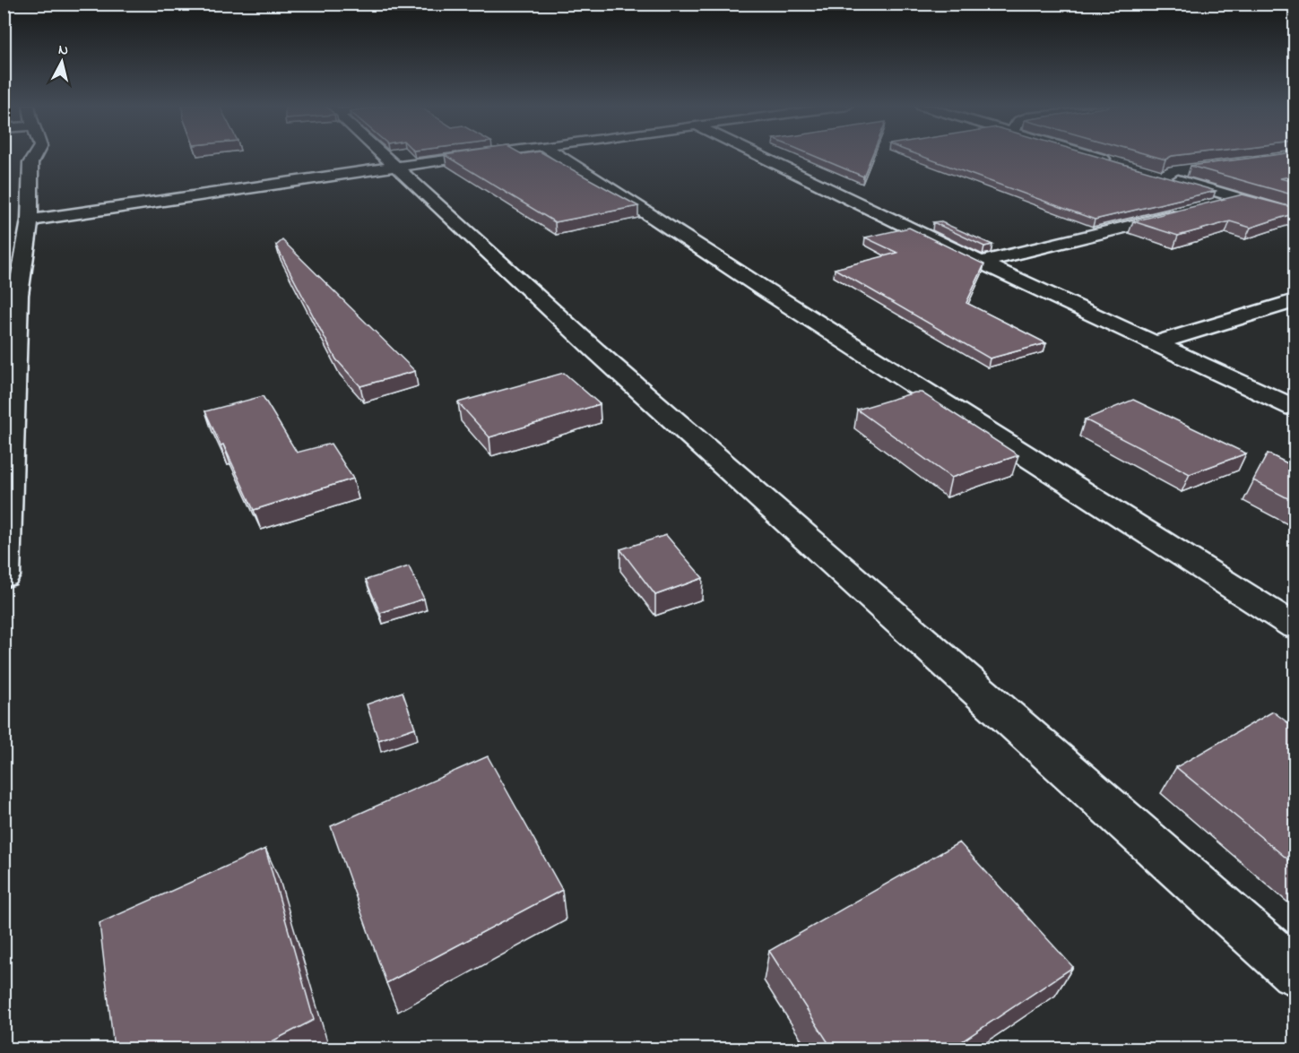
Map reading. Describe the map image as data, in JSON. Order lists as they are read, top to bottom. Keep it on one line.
{"north":"top"}
